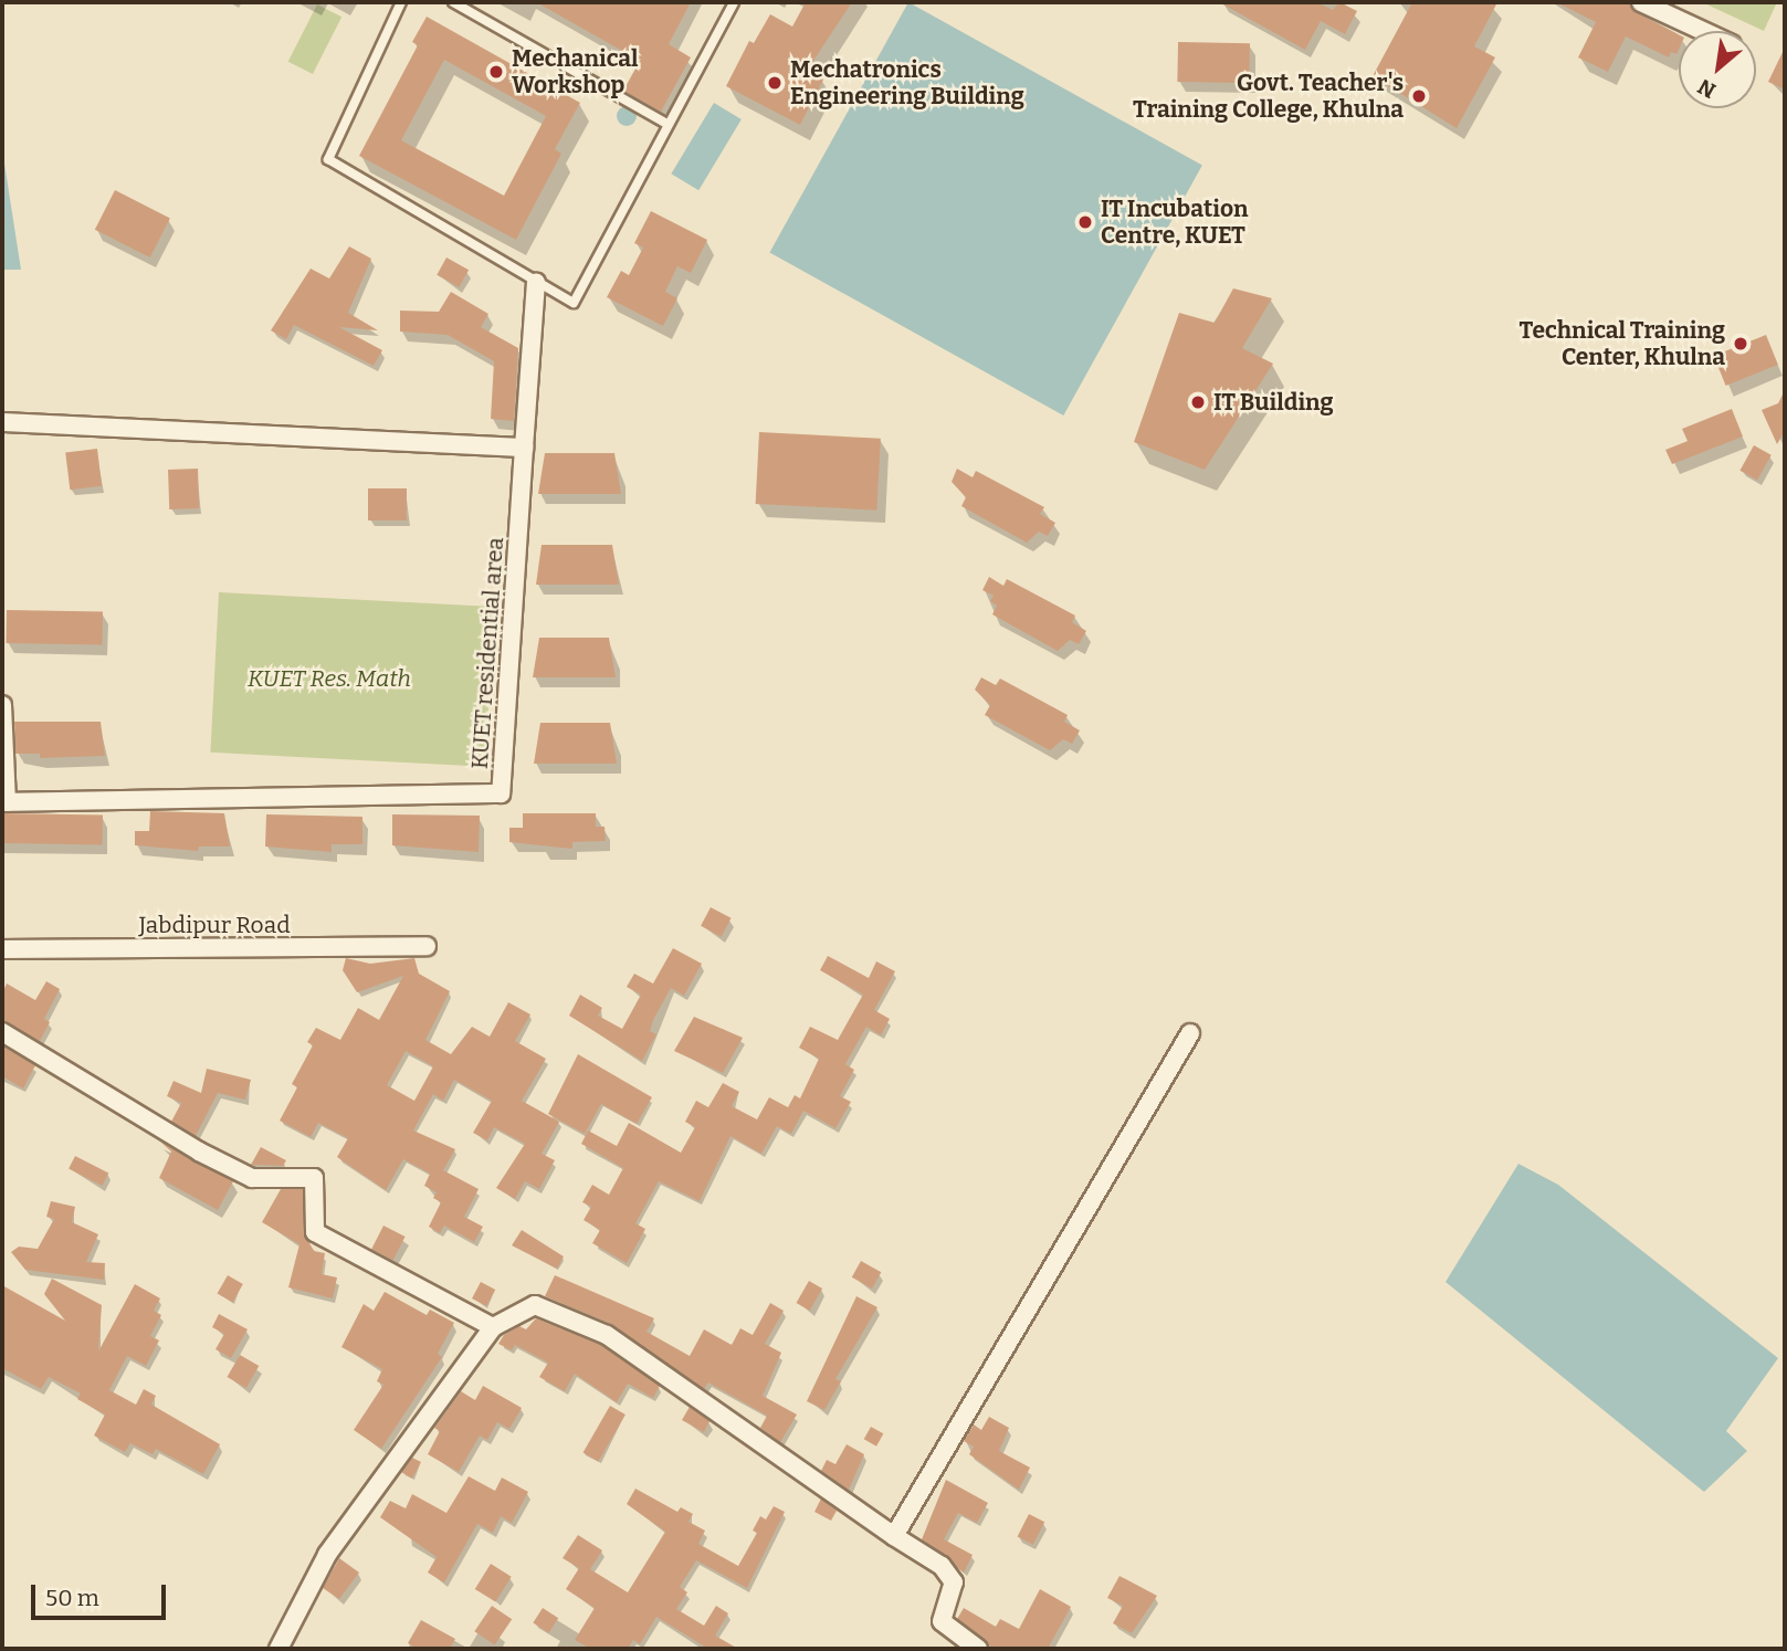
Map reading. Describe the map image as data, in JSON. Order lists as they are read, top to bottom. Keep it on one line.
{"streets":{"street":["KUET residential area","Jabdipur Road"]},"parks":["KUET Res. Math"],"places":["Mechanical Workshop","Mechatronics Engineering Building","Govt. Teacher's Training College, Khulna","IT Incubation Centre, KUET","Technical Training Center, Khulna","IT Building"],"scale_bar":"50 m","north":"bottom left"}
